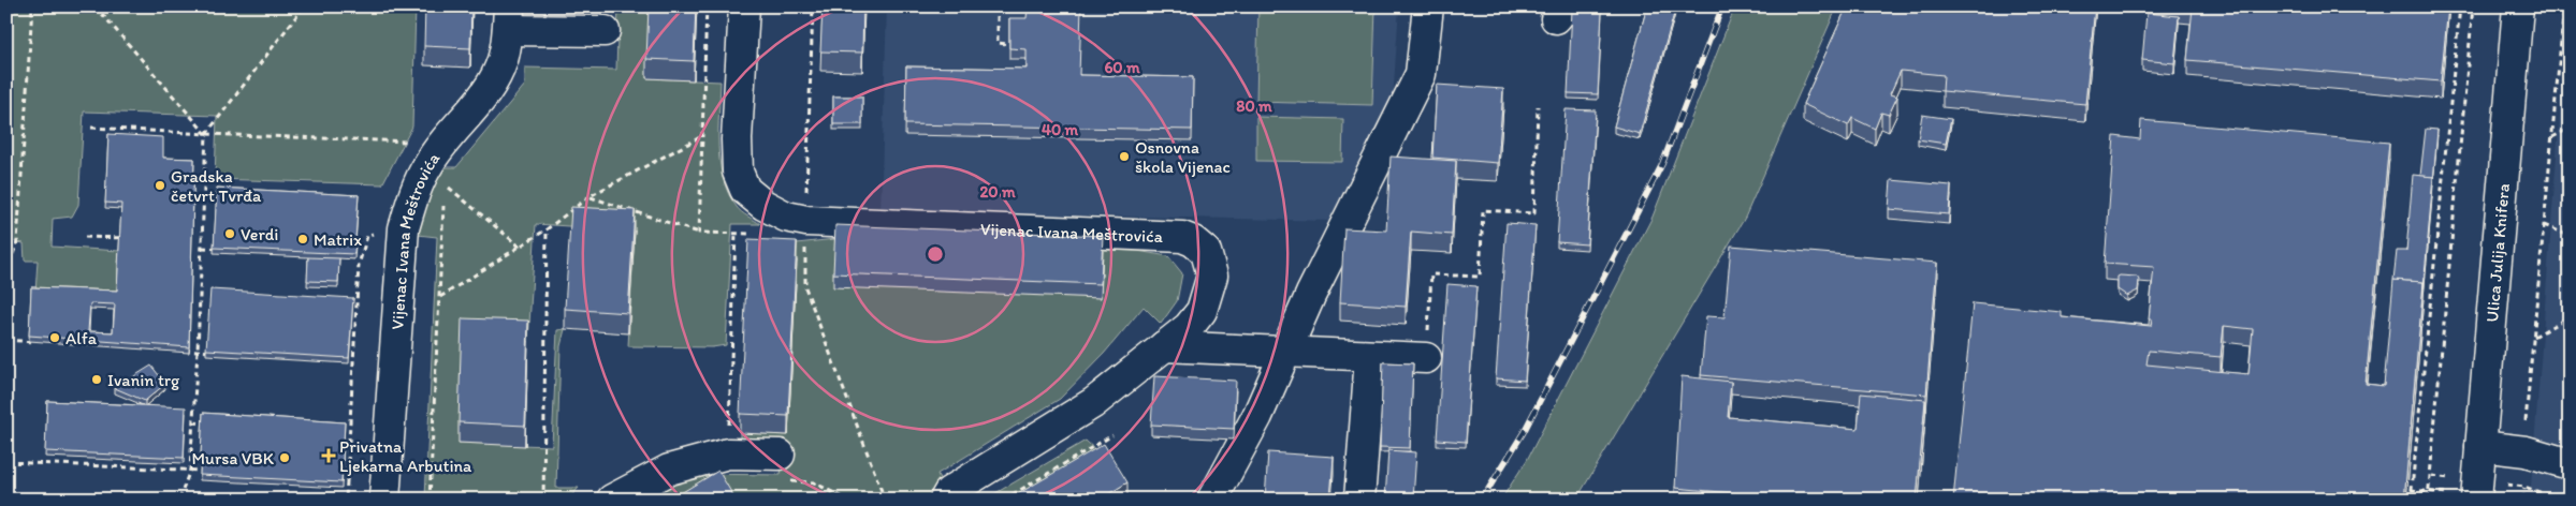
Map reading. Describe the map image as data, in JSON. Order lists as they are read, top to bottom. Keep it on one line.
{"streets":{"street":["Vijenac Ivana Meštrovića","Ulica Julija Knifera"]},"places":{"other":["Osnovna škola Vijenac","Gradska četvrt Tvrđa","Verdi","Matrix","Alfa","Ivanin trg","Mursa VBK"],"health":["Privatna Ljekarna Arbutina"]},"rings":["60 m","80 m","40 m","20 m"]}
